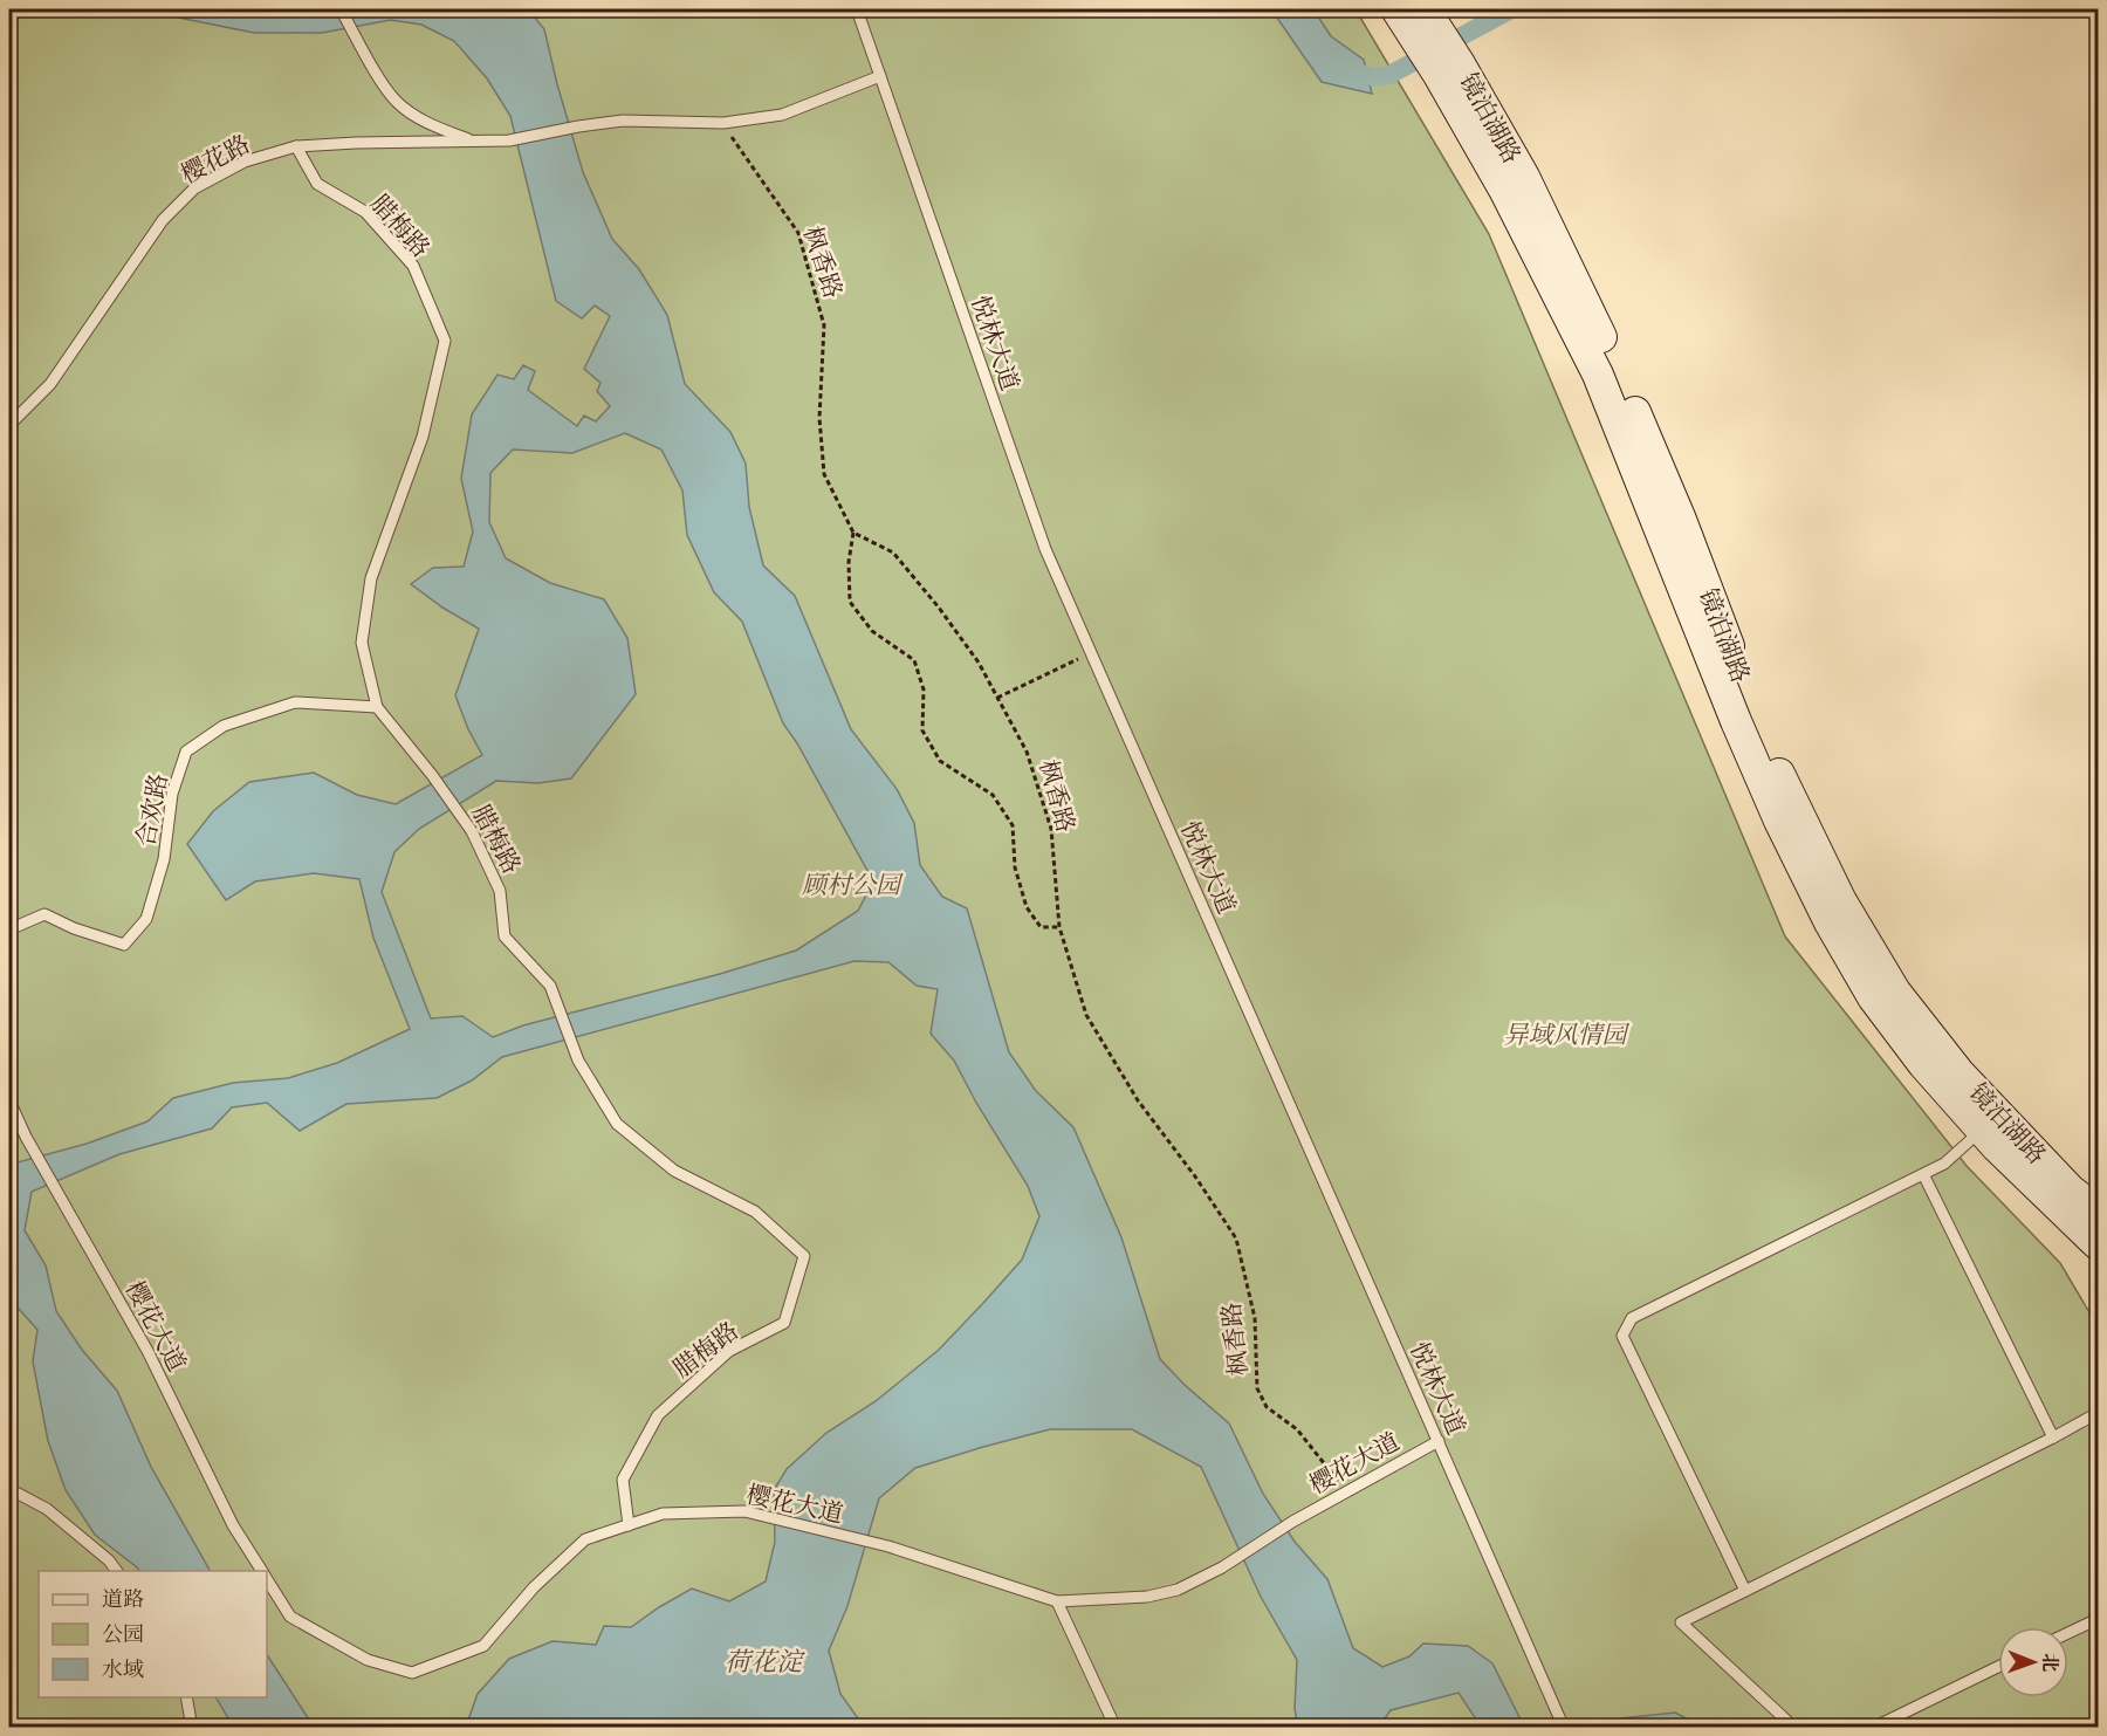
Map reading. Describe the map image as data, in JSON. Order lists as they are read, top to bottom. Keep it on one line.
{"streets":{"street":["镜泊湖路"],"lane":["樱花路","腊梅路","悦林大道","合欢路","樱花大道"],"path":["枫香路"]},"crossings":[["樱花路","腊梅路"],["樱花路","枫香路"],["樱花路","悦林大道"],["腊梅路","合欢路"],["腊梅路","樱花大道"],["枫香路","樱花大道"],["悦林大道","樱花大道"]],"water":["荷花淀"],"parks":["顾村公园","异域风情园"],"legend":["道路","公园","水域"],"north":"right"}
